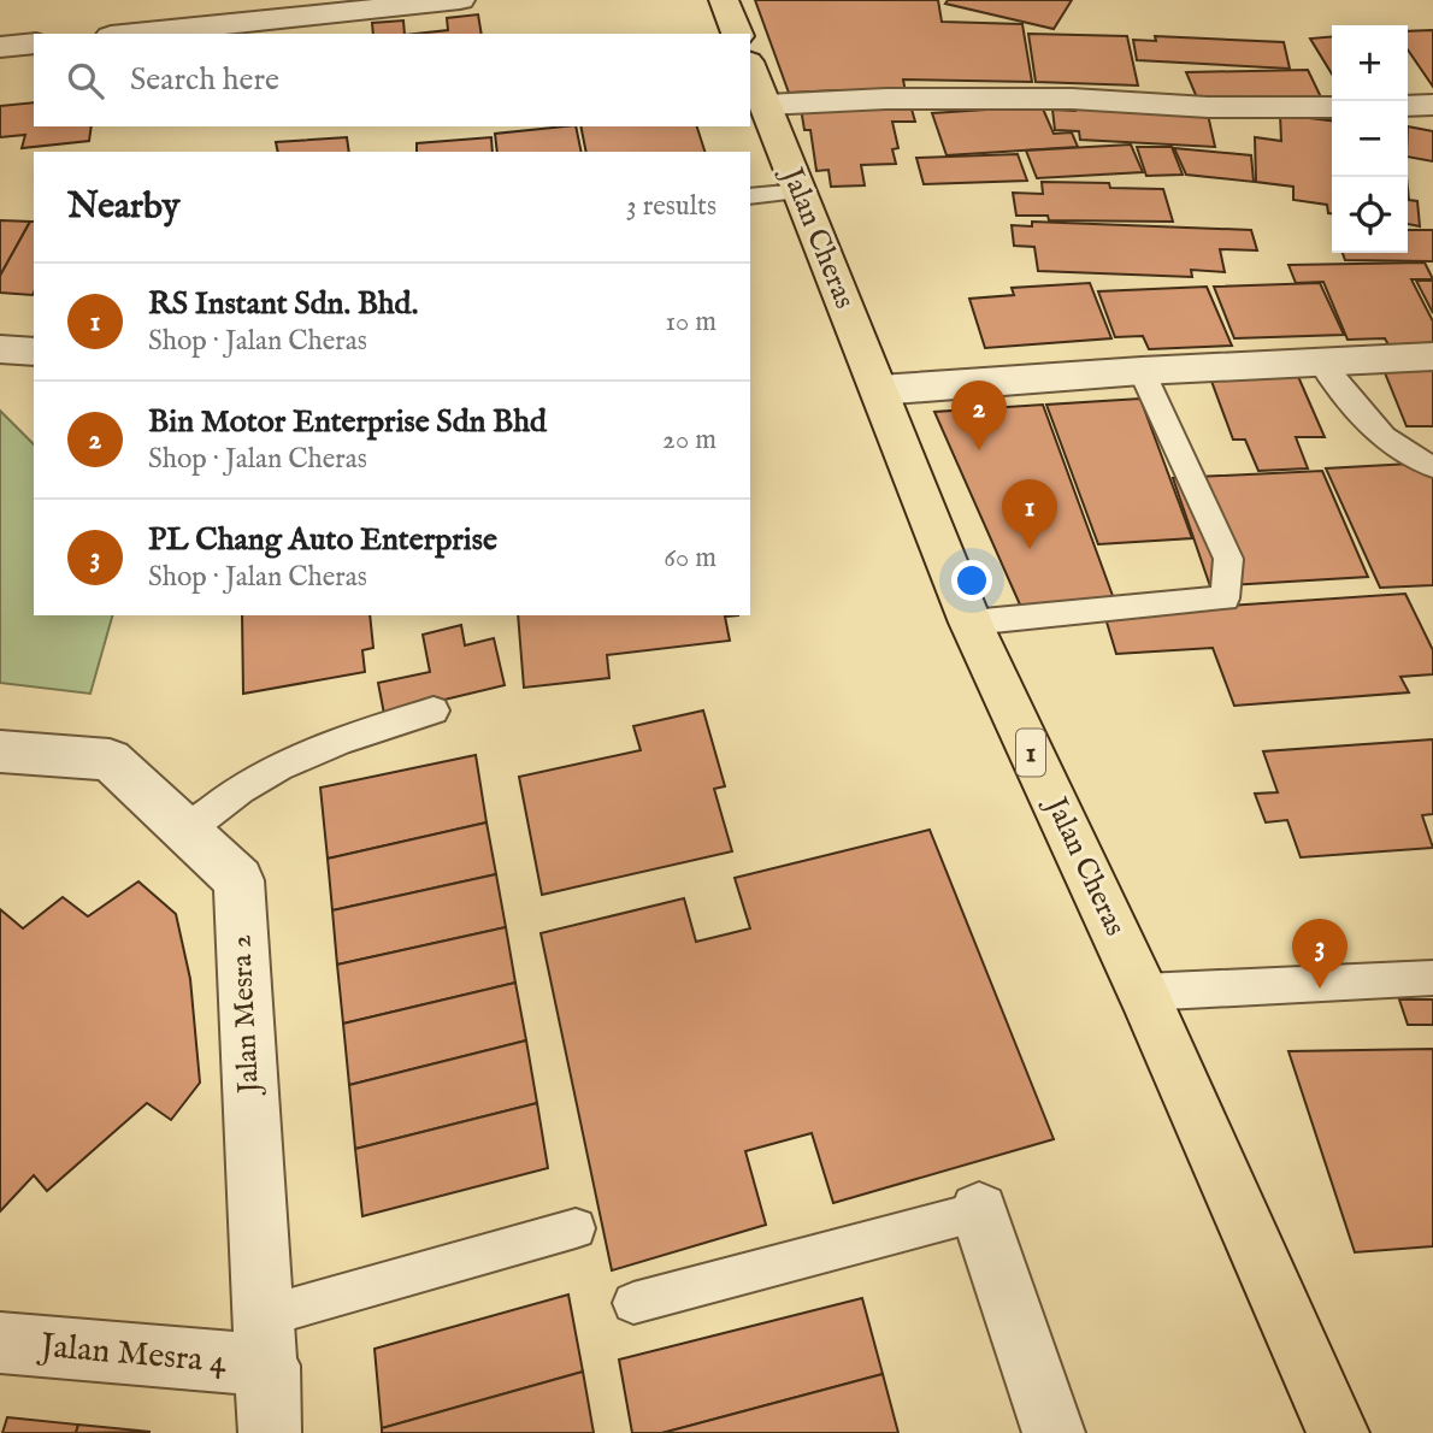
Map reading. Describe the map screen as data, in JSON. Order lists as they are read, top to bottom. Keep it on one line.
{"streets":{"main road":["Jalan Cheras","1"],"street":["Jalan Mesra 2","Jalan Mesra 4"]},"crossings":[["Jalan Mesra 2","Jalan Mesra 4"]],"page":{"map_buttons":["+","−"],"search":"Search here","heading":["Nearby","3 results"],"list":[{"mark":"1","name":"RS Instant Sdn. Bhd.","note":"Shop · Jalan Cheras","value":"10 m"},{"mark":"2","name":"Bin Motor Enterprise Sdn Bhd","note":"Shop · Jalan Cheras","value":"20 m"},{"mark":"3","name":"PL Chang Auto Enterprise","note":"Shop · Jalan Cheras","value":"60 m"}],"pins":["2","1","3"]}}
